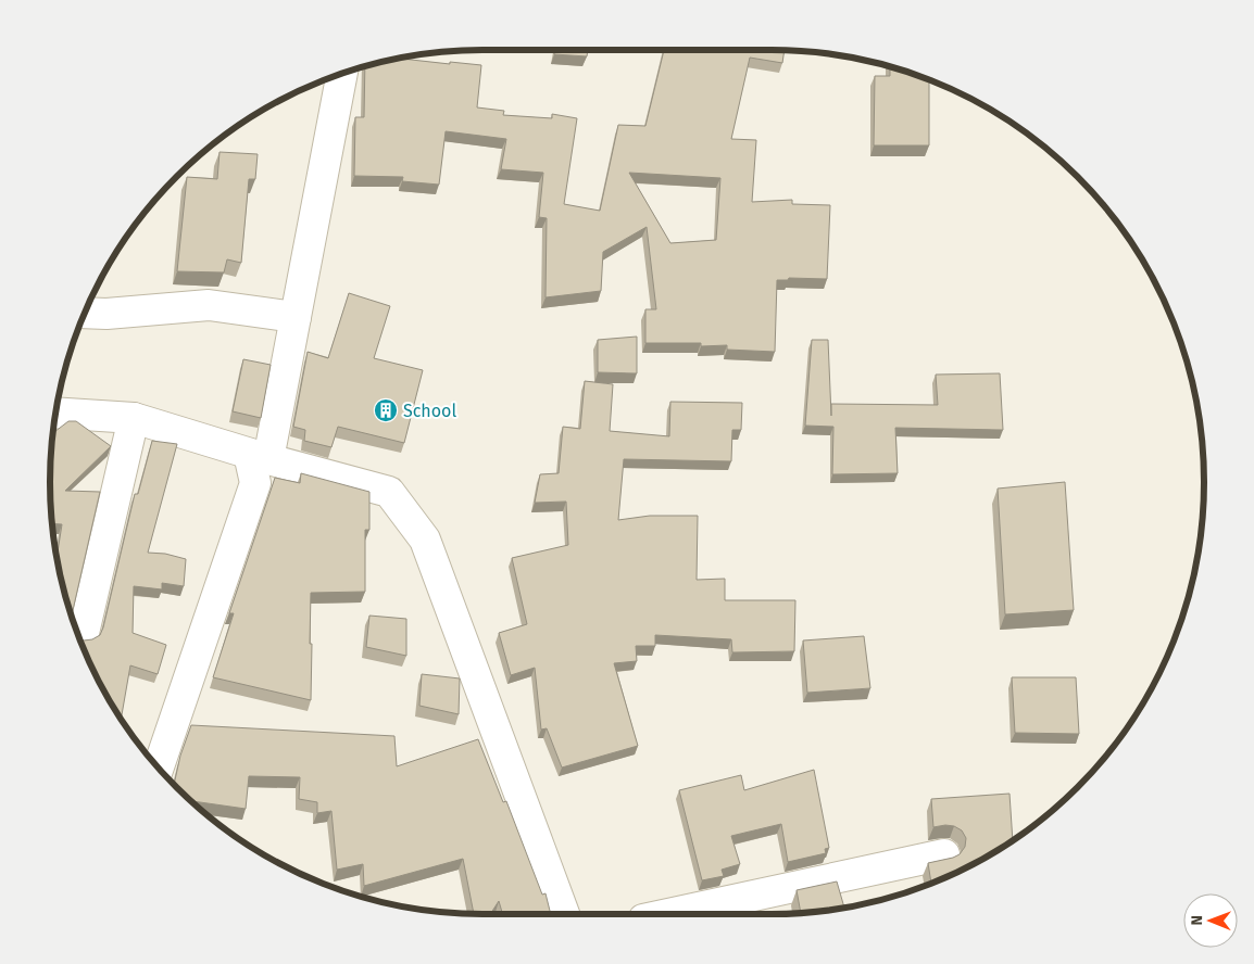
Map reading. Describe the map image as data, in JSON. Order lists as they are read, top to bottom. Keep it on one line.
{"places":{"building":["School"]},"north":"left"}
